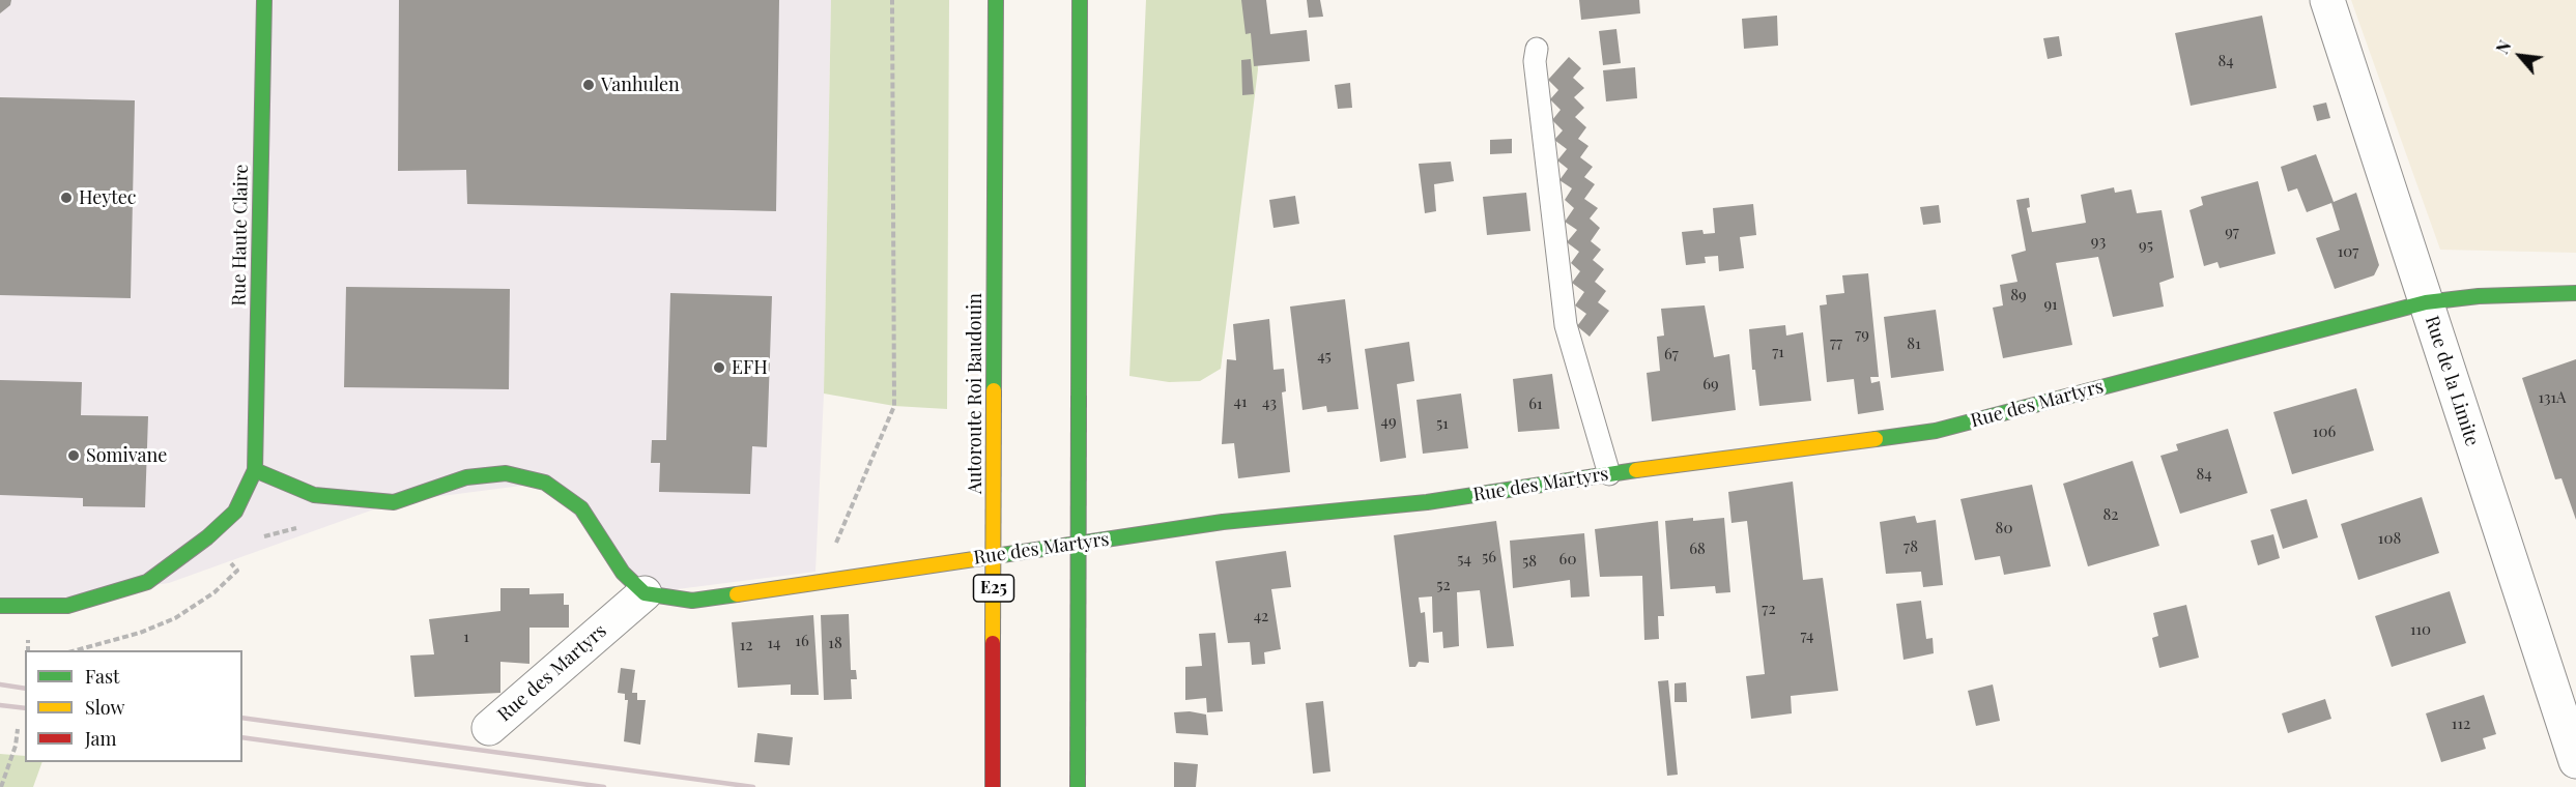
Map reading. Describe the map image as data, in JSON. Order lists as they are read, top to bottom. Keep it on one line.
{"streets":{"main road":["Rue Haute Claire","Autoroute Roi Baudouin","Rue des Martyrs","E25"],"street":["Rue de la Limite"]},"crossings":[["Rue de la Limite","Rue des Martyrs"]],"places":["Vanhulen","Heytec","EFH","Somivane"],"house_numbers":["84","97","93","95","107","89","91","79","77","81","71","67","45","69","131A","41","43","61","49","51","106","84","82","80","108","78","68","56","54","60","58","52","72","42","110","74","1","16","14","18","12","112"],"legend":["Fast","Slow","Jam"],"north":"top left"}
